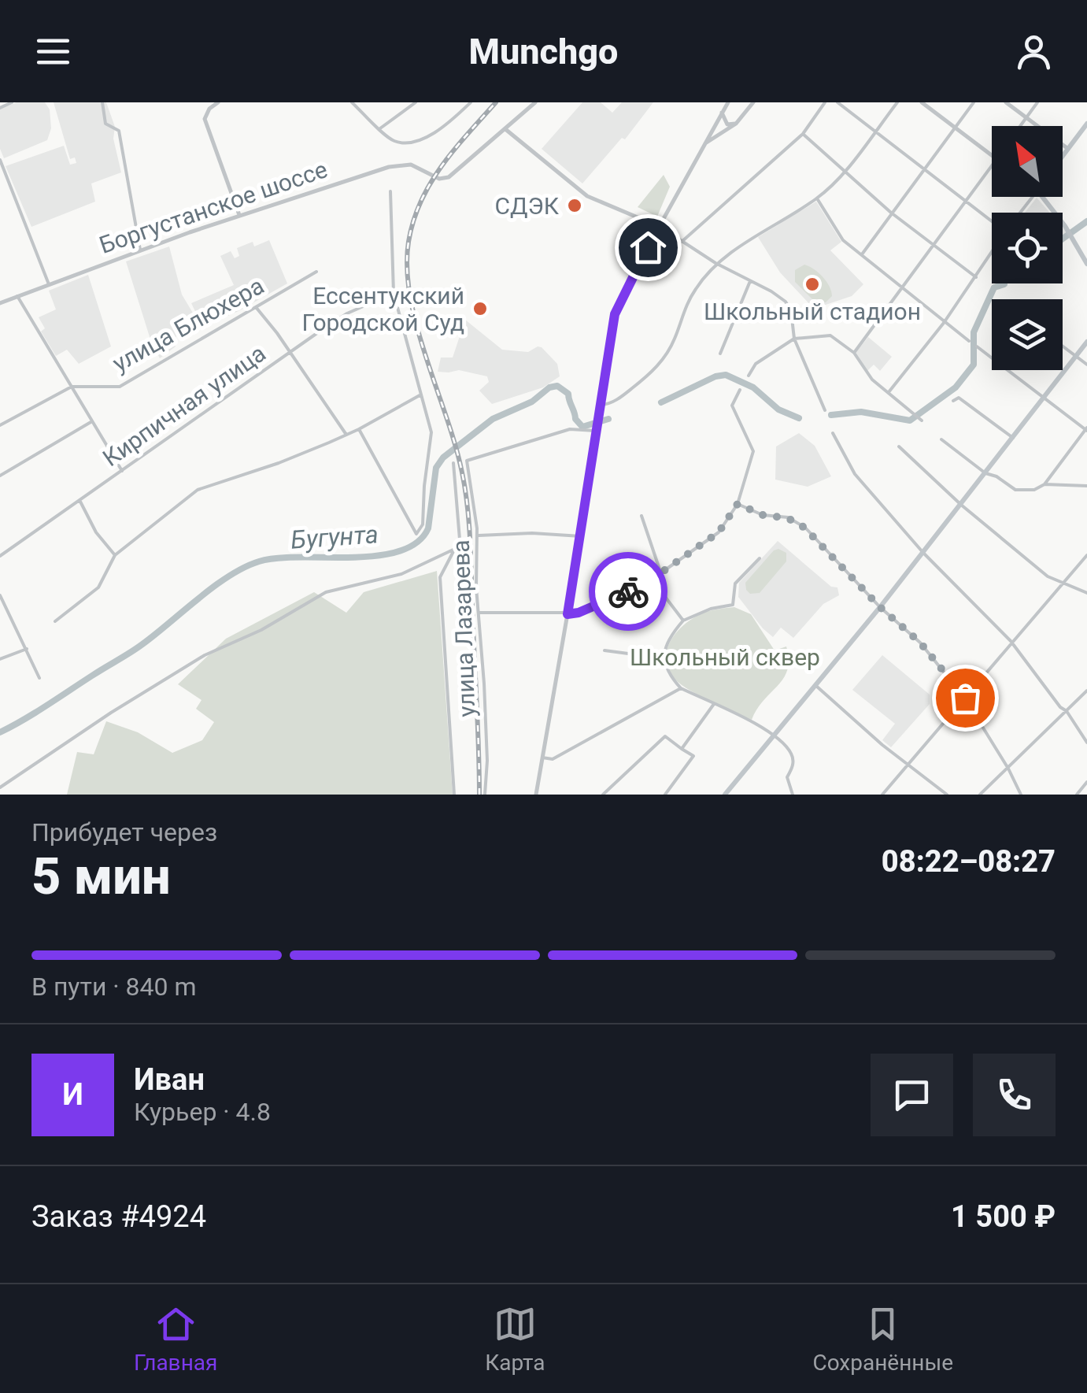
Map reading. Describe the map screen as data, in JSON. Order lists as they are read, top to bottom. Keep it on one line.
{"streets":{"street":["Боргустанское шоссе","улица Блюхера","Кирпичная улица","улица Лазарева"]},"water":["Бугунта"],"parks":["Школьный сквер"],"places":["СДЭК","Школьный стадион","Ессентукский Городской Суд"],"north":"top left","page":{"header":"Munchgo","heading":["5 мин","Прибудет через","08:22–08:27"],"panel":["Иван","Курьер · 4.8","Заказ #4924","1 500 ₽"],"bar":"В пути · 840 m","round":"И","tabs":["Главная","Карта","Сохранённые"]}}
